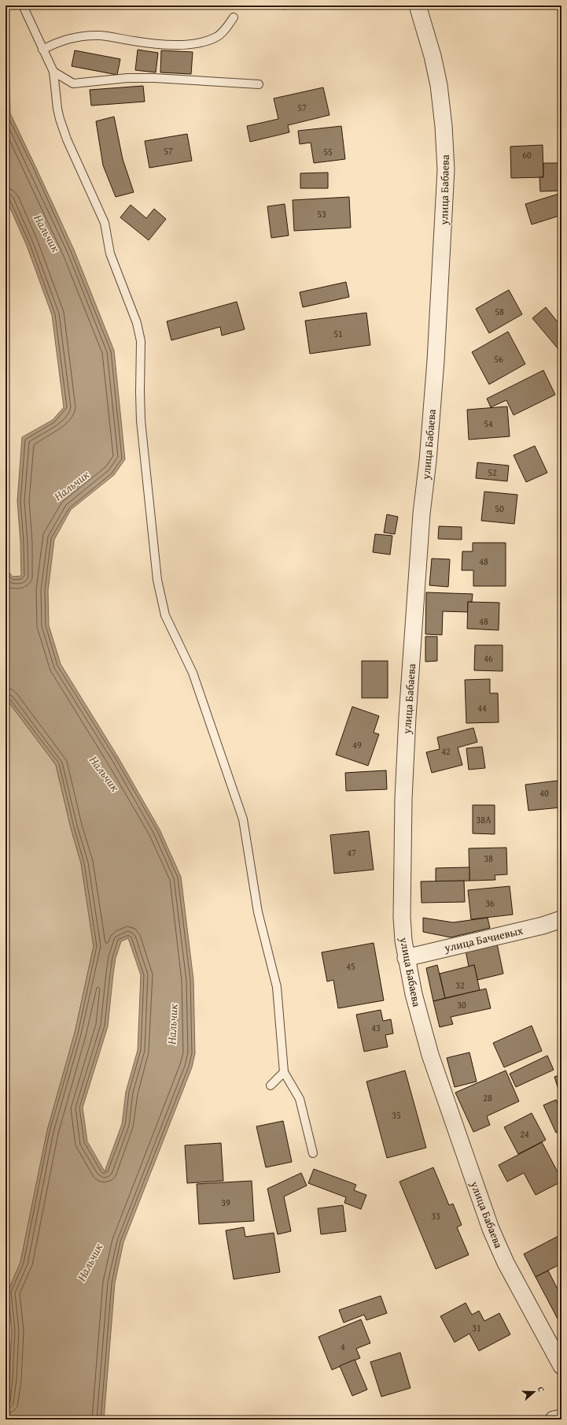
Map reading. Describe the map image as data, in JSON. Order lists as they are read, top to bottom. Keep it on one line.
{"streets":{"street":["улица Бабаева","улица Бачиевых"]},"crossings":[["улица Бабаева","улица Бачиевых"]],"water":["Нальчик"],"house_numbers":["57","57","55","60","53","58","51","56","54","52","50","48","48","46","44","49","42","40","38А","47","38","36","45","32","30","43","28","35","24","39","33","31","4"],"north":"right"}
